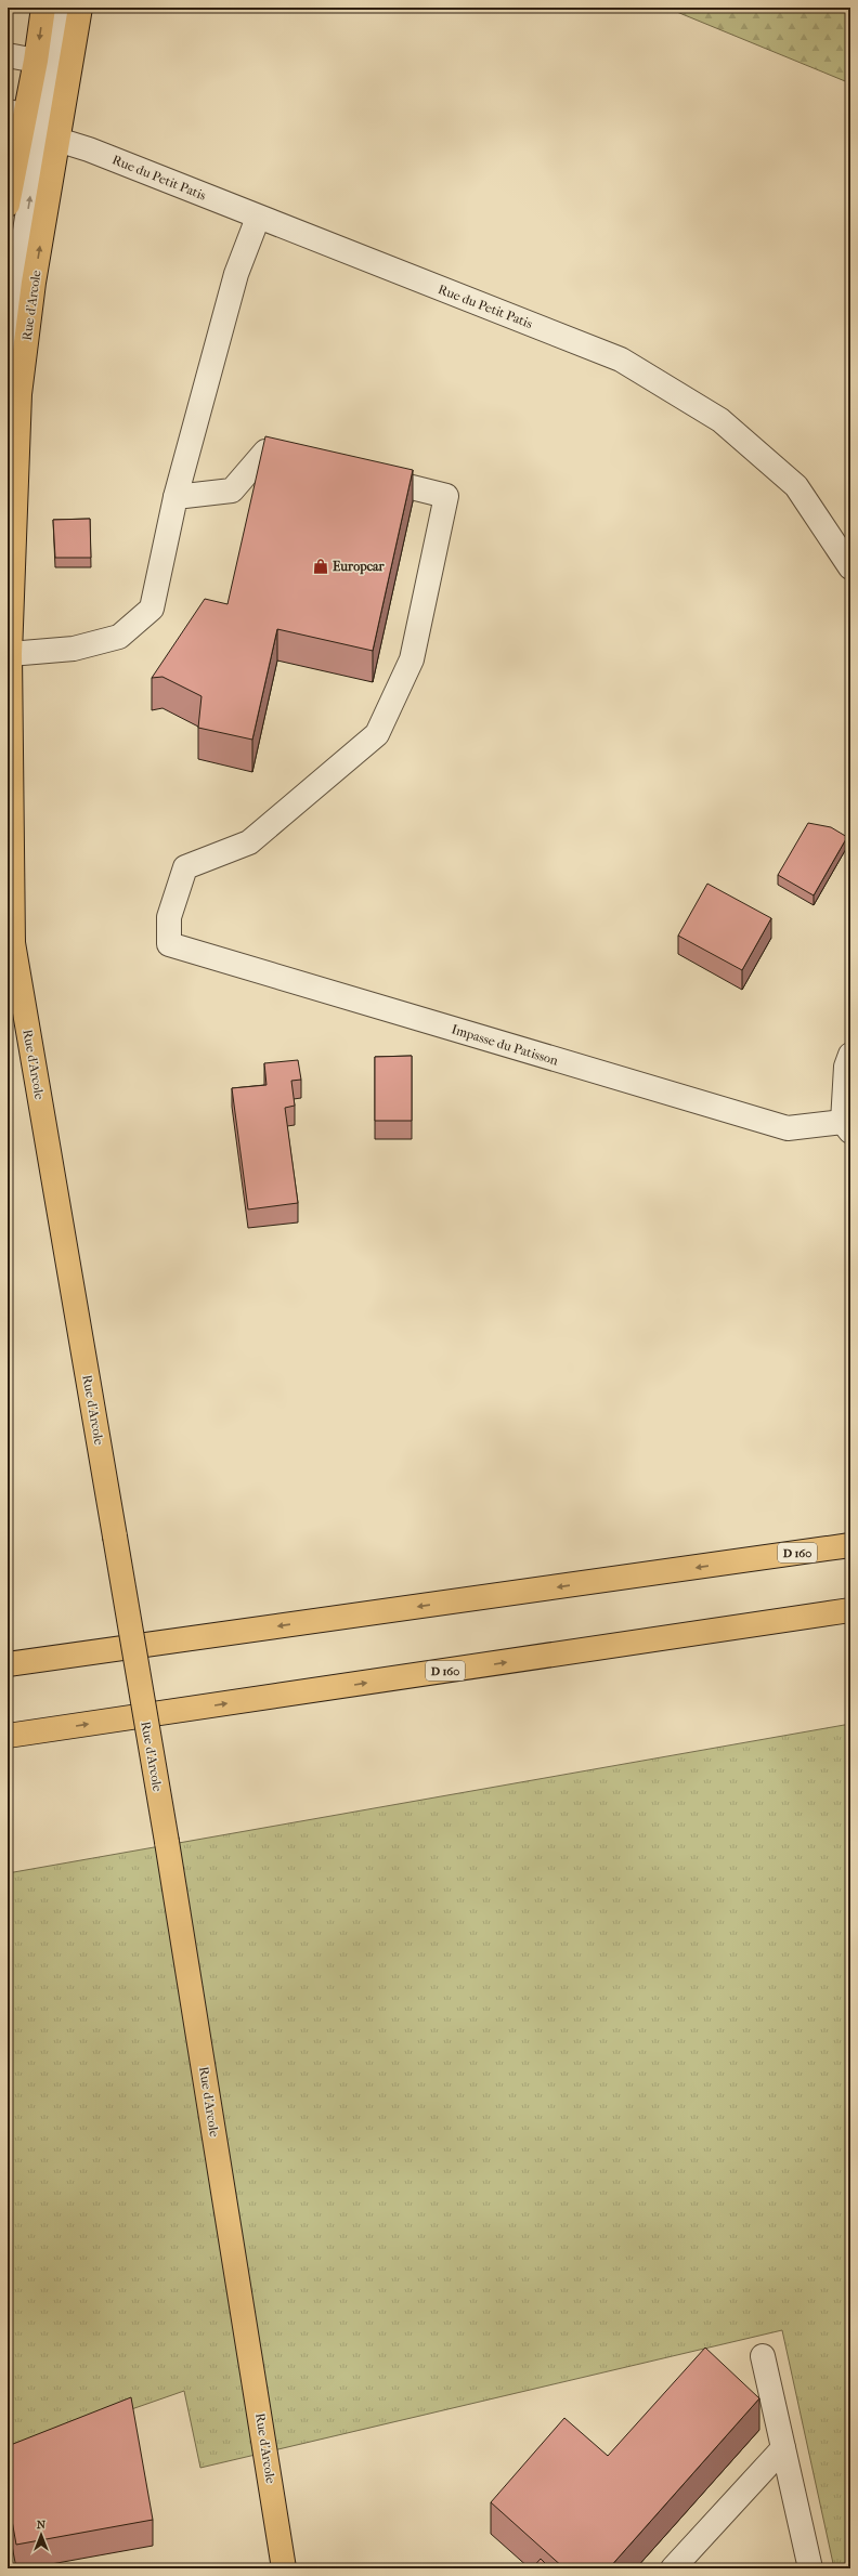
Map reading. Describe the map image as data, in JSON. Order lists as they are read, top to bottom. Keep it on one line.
{"streets":{"main road":["Rue d'Arcole","D 160"],"street":["Rue du Petit Patis","Impasse du Patisson"]},"crossings":[["Rue du Petit Patis","Rue d'Arcole"]],"places":{"shop":["Europcar"]},"north":"top"}
